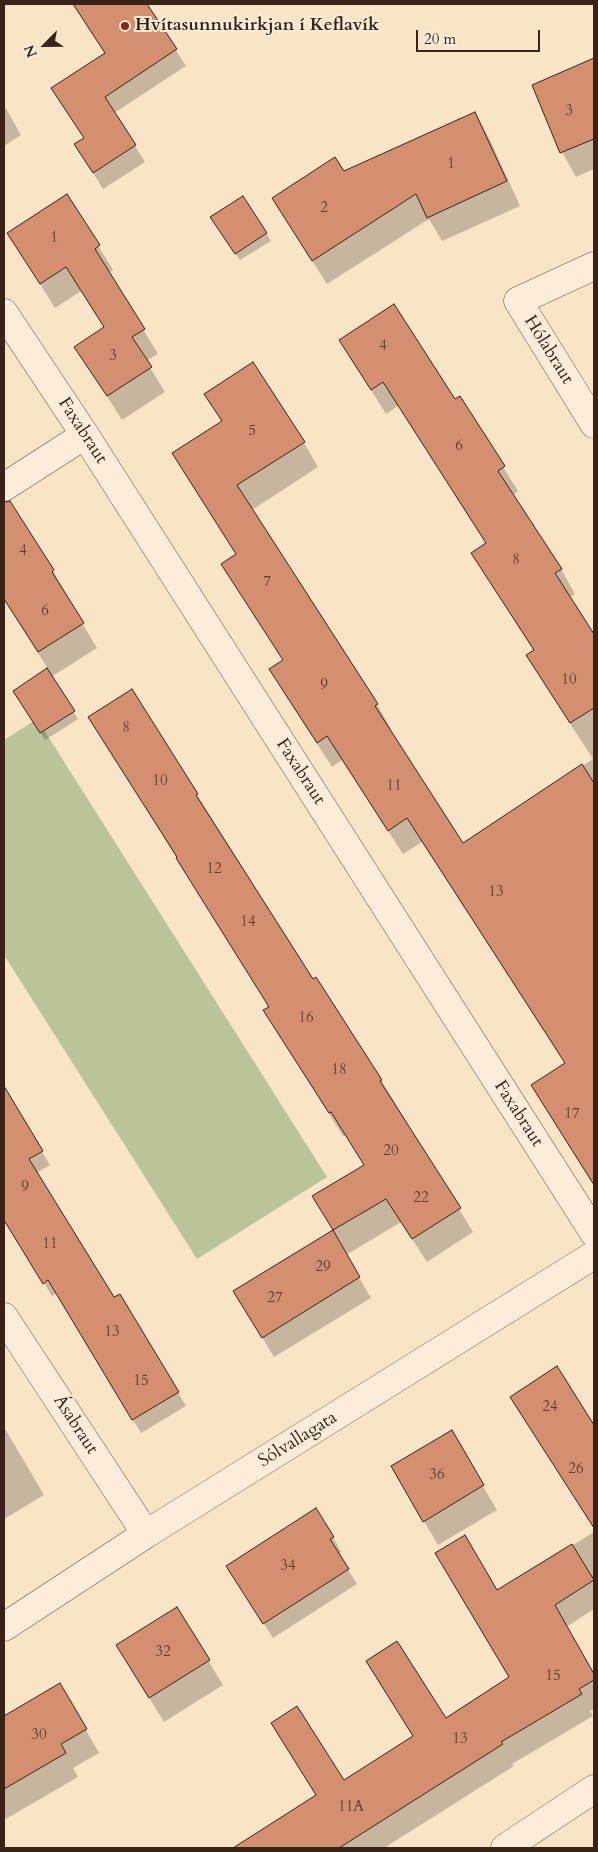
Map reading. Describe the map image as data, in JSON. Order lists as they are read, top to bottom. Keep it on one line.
{"streets":{"street":["Hólabraut","Faxabraut","Ásabraut","Sólvallagata"]},"crossings":[["Ásabraut","Sólvallagata"]],"places":["Hvítasunnukirkjan í Keflavík"],"house_numbers":["3","1","2","1","4","3","5","6","4","8","7","6","10","9","8","10","11","12","13","14","16","18","17","20","9","22","11","29","27","13","15","24","26","36","34","32","15","30","13","11A"],"scale_bar":"20 m","north":"bottom left"}
